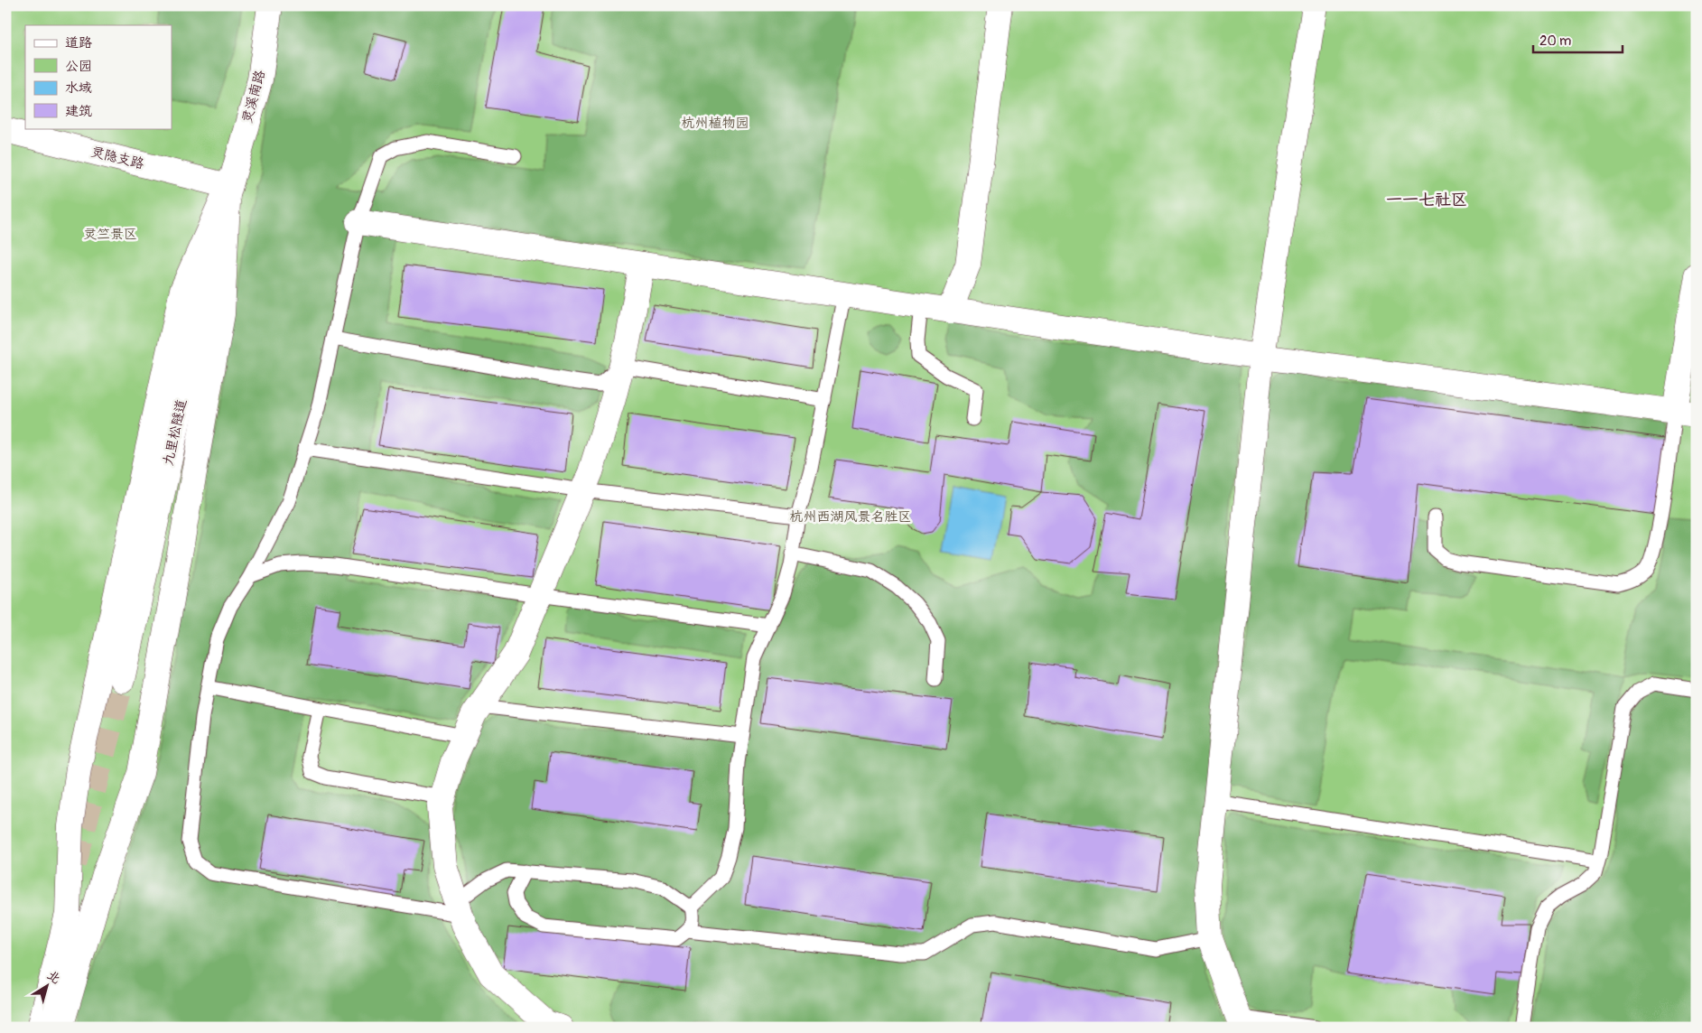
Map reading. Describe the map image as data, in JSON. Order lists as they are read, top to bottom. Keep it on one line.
{"streets":{"street":["灵溪南路","灵隐支路","九里松隧道"]},"crossings":[["灵溪南路","灵隐支路"],["灵溪南路","九里松隧道"],["灵隐支路","九里松隧道"]],"districts":["一一七社区"],"parks":["杭州植物园","灵竺景区","杭州西湖风景名胜区"],"legend":["道路","公园","水域","建筑"],"scale_bar":"20 m","north":"top right"}
